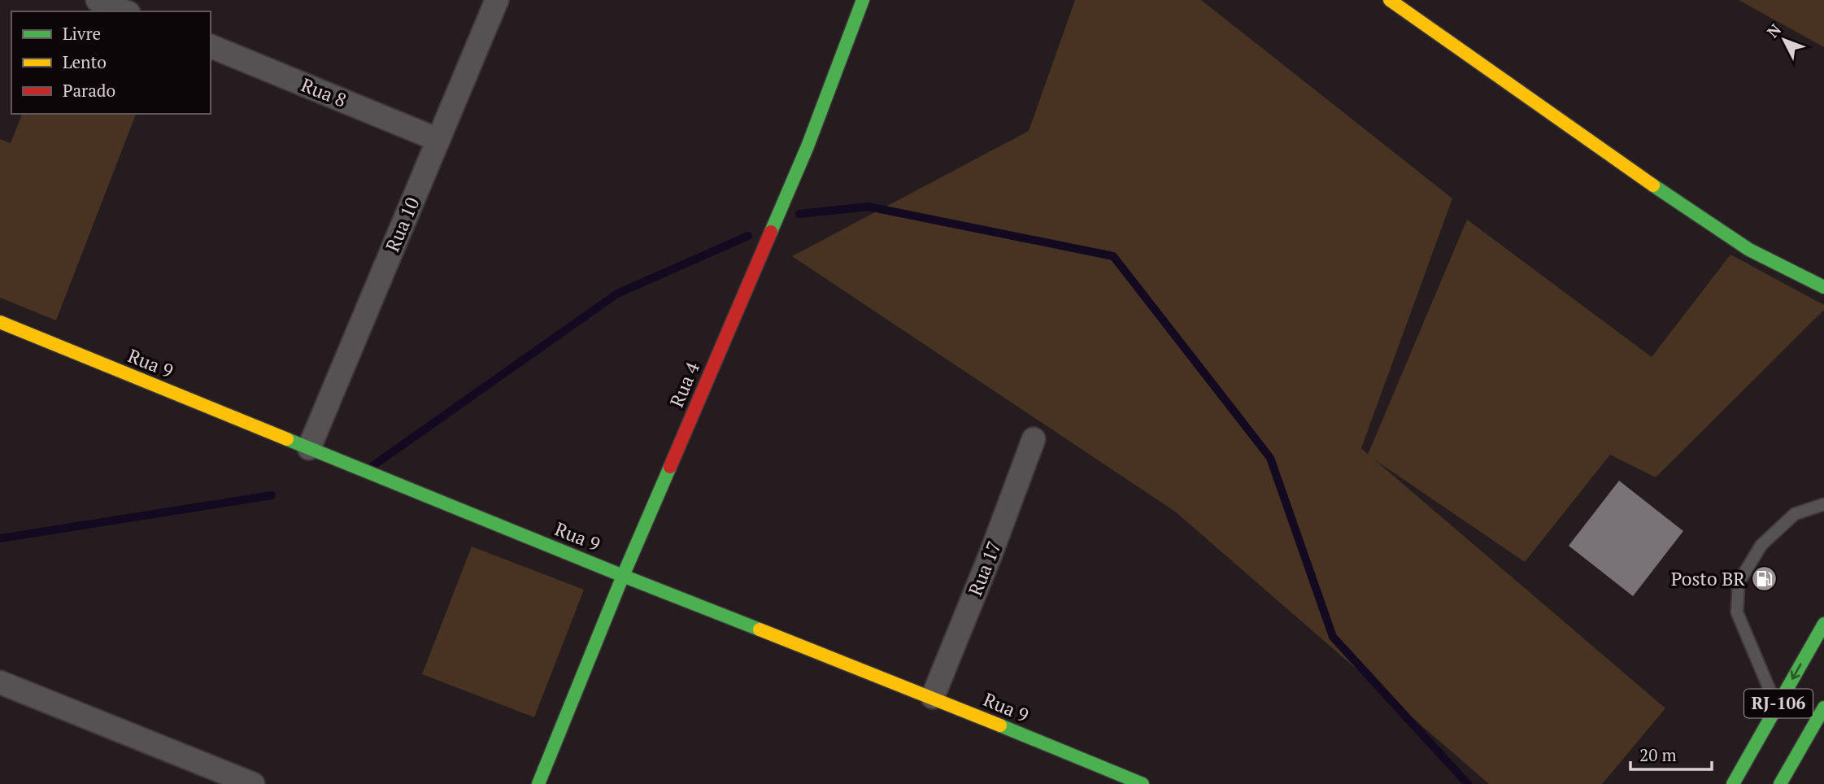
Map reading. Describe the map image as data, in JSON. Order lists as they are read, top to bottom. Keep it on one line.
{"streets":{"main road":["Rua 9","Rua 4","RJ-106"],"street":["Rua 8","Rua 10","Rua 17"]},"crossings":[["Rua 8","Rua 10"],["Rua 10","Rua 9"],["Rua 9","Rua 4"],["Rua 9","Rua 17"]],"places":{"fuel station":["Posto BR"]},"legend":["Livre","Lento","Parado"],"scale_bar":"20 m","north":"top left"}
